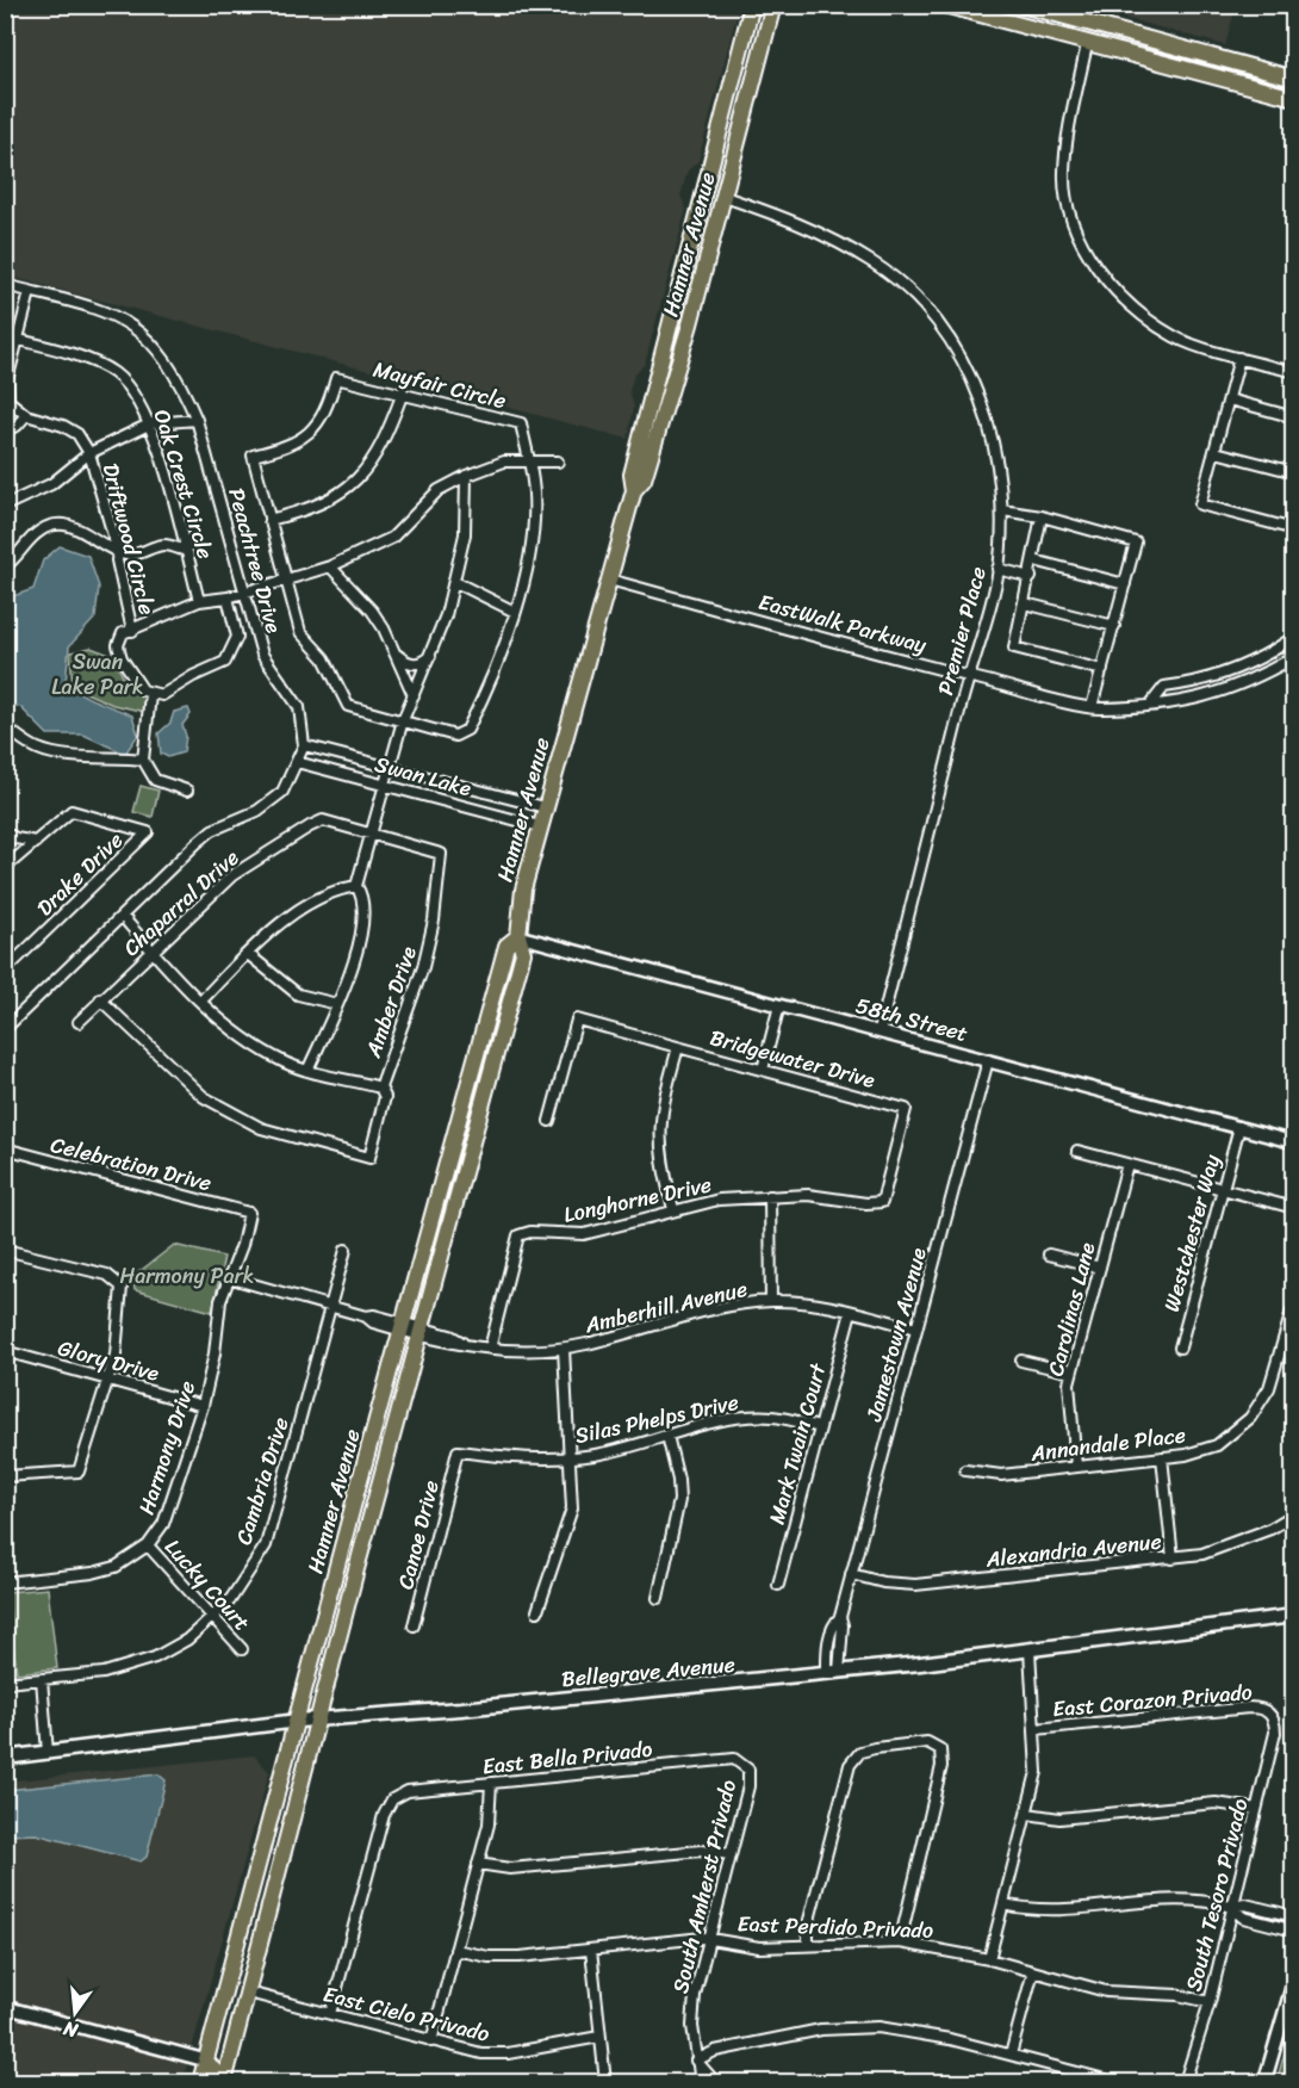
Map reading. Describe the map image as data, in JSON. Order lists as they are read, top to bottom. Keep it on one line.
{"streets":{"main road":["Hamner Avenue","Bellegrave Avenue"],"street":["Mayfair Circle","Oak Crest Circle","Driftwood Circle","Peachtree Drive","EastWalk Parkway","Premier Place","Swan Lake","Drake Drive","Chaparral Drive","Amber Drive","58th Street","Bridgewater Drive","Celebration Drive","Longhorne Drive","Westchester Way","Amberhill Avenue","Carolinas Lane","Jamestown Avenue","Glory Drive","Silas Phelps Drive","Mark Twain Court","Annandale Place","Harmony Drive","Cambria Drive","Canoe Drive","Alexandria Avenue","Lucky Court","East Corazon Privado","East Bella Privado","South Amherst Privado","South Tesoro Privado","East Perdido Privado","East Cielo Privado"]},"crossings":[["Hamner Avenue","EastWalk Parkway"],["Hamner Avenue","Premier Place"],["Hamner Avenue","Swan Lake"],["Hamner Avenue","58th Street"],["Hamner Avenue","Amberhill Avenue"],["Hamner Avenue","Bellegrave Avenue"],["Hamner Avenue","East Cielo Privado"],["Peachtree Drive","Swan Lake"],["EastWalk Parkway","Premier Place"],["Premier Place","58th Street"],["Chaparral Drive","Amber Drive"],["58th Street","Westchester Way"],["58th Street","Jamestown Avenue"],["Bridgewater Drive","Longhorne Drive"],["Celebration Drive","Harmony Drive"],["Longhorne Drive","Amberhill Avenue"],["Amberhill Avenue","Jamestown Avenue"],["Amberhill Avenue","Mark Twain Court"],["Amberhill Avenue","Harmony Drive"],["Amberhill Avenue","Cambria Drive"],["Carolinas Lane","Annandale Place"],["Jamestown Avenue","Alexandria Avenue"],["Jamestown Avenue","Bellegrave Avenue"],["Glory Drive","Harmony Drive"],["Silas Phelps Drive","Mark Twain Court"],["Silas Phelps Drive","Canoe Drive"],["Harmony Drive","Lucky Court"],["Cambria Drive","Lucky Court"],["East Corazon Privado","South Tesoro Privado"],["East Bella Privado","South Amherst Privado"],["East Bella Privado","East Cielo Privado"],["South Amherst Privado","East Perdido Privado"],["South Tesoro Privado","East Perdido Privado"]],"parks":["Swan Lake Park","Harmony Park"],"north":"bottom"}
